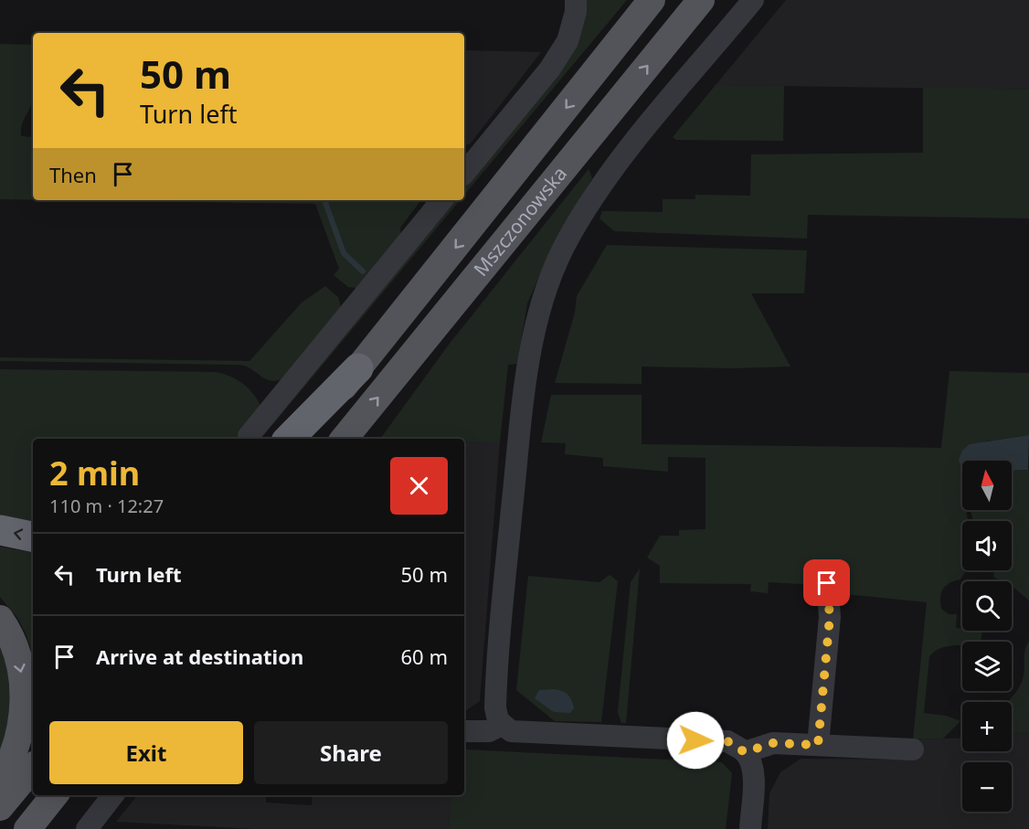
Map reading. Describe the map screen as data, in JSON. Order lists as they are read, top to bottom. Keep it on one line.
{"streets":{"main road":["Mszczonowska"]},"north":"top","page":{"turn":["50 m","Turn left"],"then":"Then","heading":["2 min","110 m · 12:27"],"map_buttons":["+","−"],"list":[{"name":"Turn left","value":"50 m"},{"name":"Arrive at destination","value":"60 m"}],"buttons":["Exit","Share"]}}
